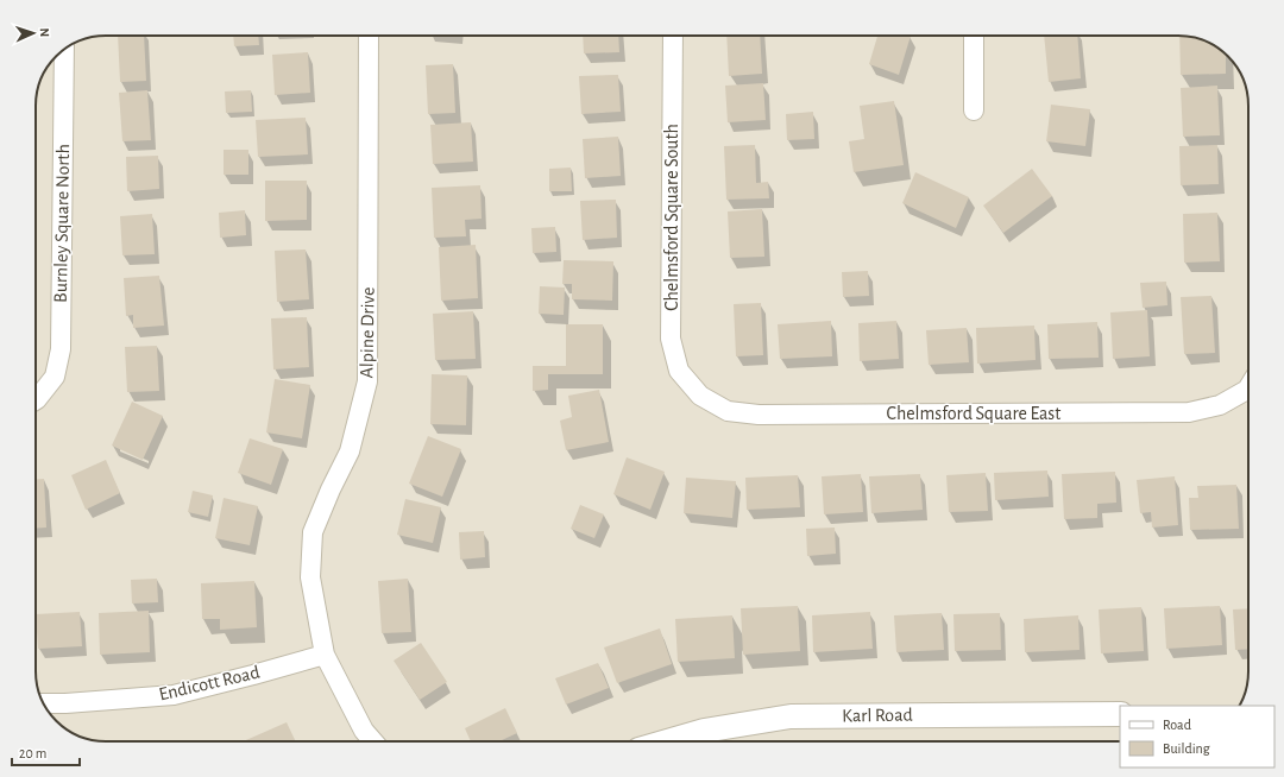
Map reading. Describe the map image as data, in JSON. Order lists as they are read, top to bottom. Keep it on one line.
{"streets":{"street":["Chelmsford Square South","Burnley Square North","Alpine Drive","Chelmsford Square East","Endicott Road","Karl Road"]},"crossings":[["Chelmsford Square South","Chelmsford Square East"],["Alpine Drive","Endicott Road"]],"legend":["Road","Building"],"scale_bar":"20 m","north":"right"}
